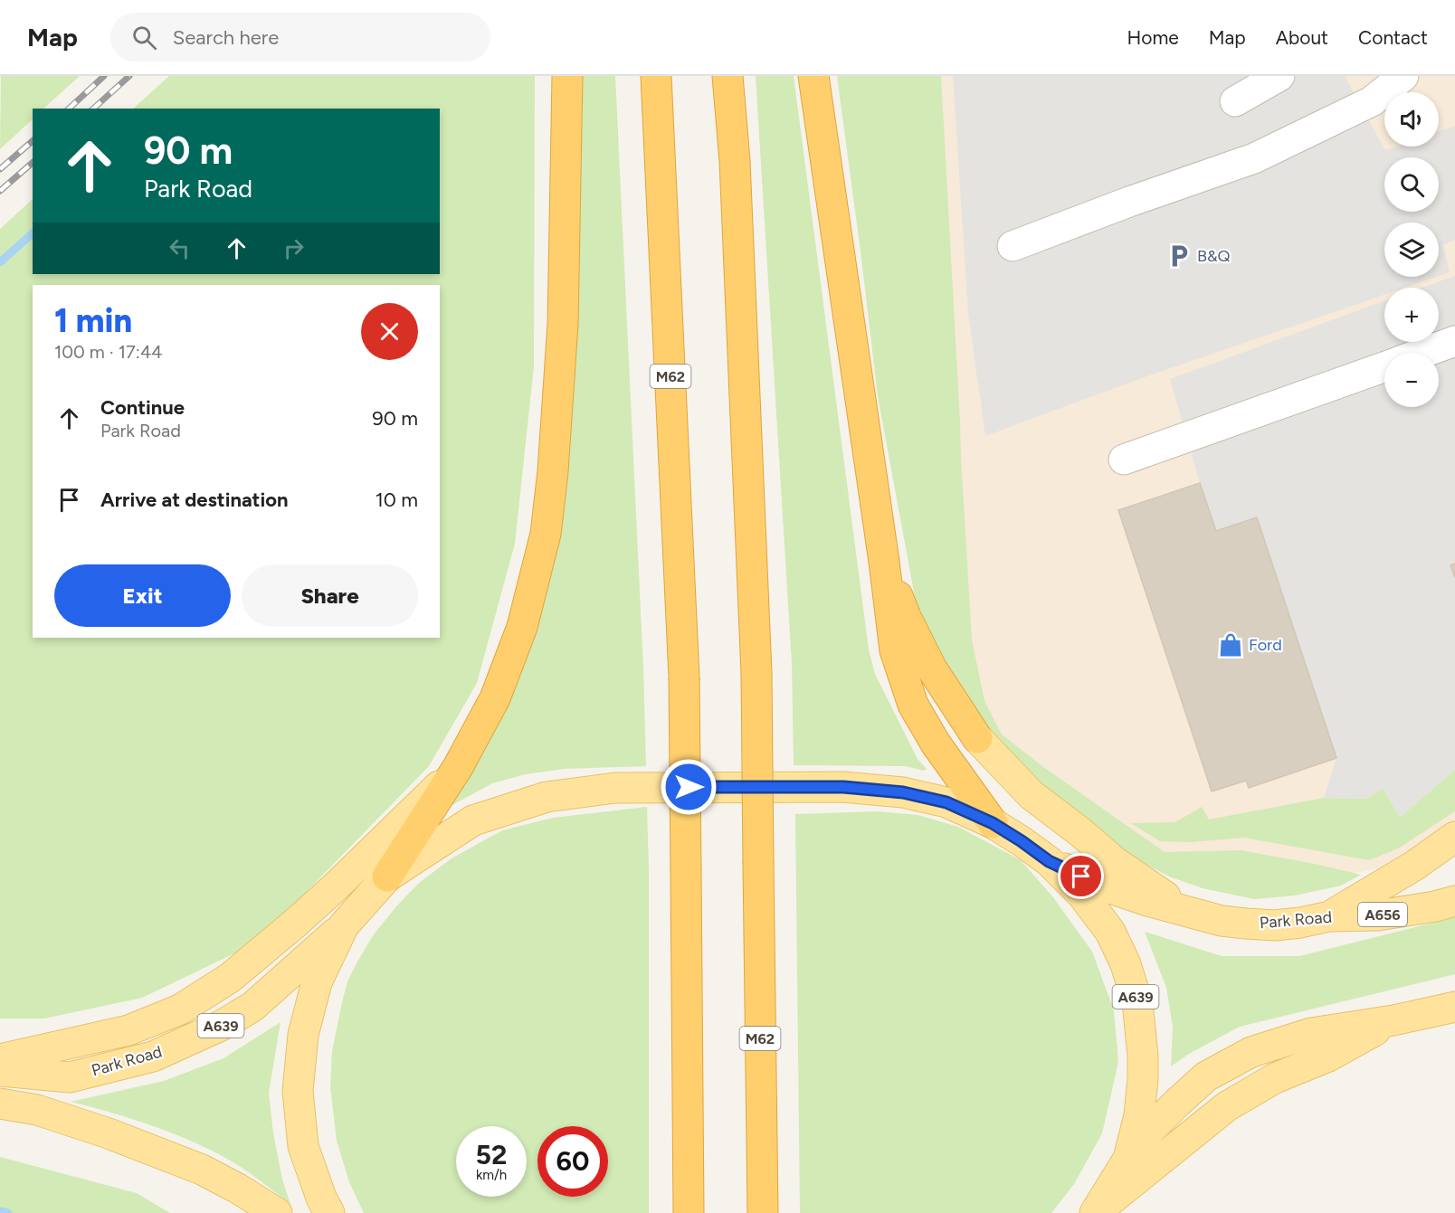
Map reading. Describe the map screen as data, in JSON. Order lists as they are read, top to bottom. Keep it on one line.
{"streets":{"highway":["M62"],"main road":["A656","Park Road","A639"]},"crossings":[["Park Road","A639"]],"places":{"parking":["B&Q"],"shop":["Ford"]},"page":{"header":"Map","search":"Search here","nav":["Home","Map","About","Contact"],"map_buttons":["+","−"],"turn":["90 m","Park Road"],"heading":["1 min","100 m · 17:44"],"list":[{"name":"Continue","note":"Park Road","value":"90 m"},{"name":"Arrive at destination","value":"10 m"}],"buttons":["Exit","Share"],"speed":"52 km/h","limit":"60"}}
